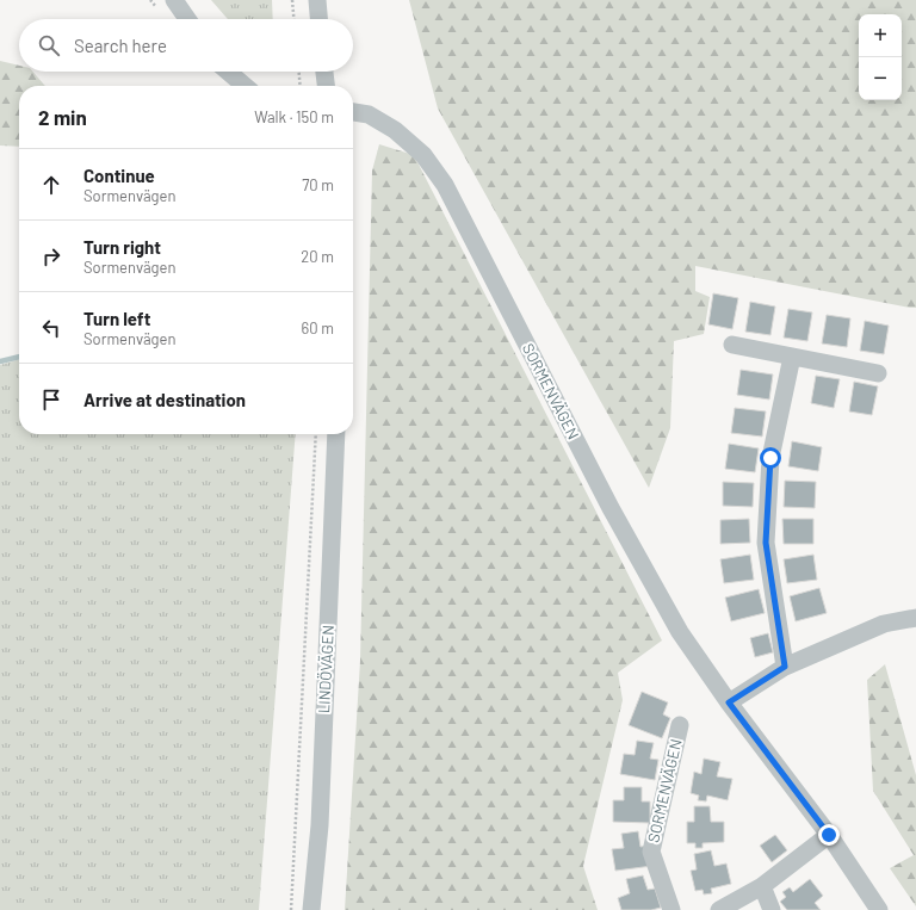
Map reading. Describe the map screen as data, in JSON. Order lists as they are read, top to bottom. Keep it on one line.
{"streets":{"street":["SORMENVÄGEN","LINDÖVÄGEN"]},"page":{"map_buttons":["+","−"],"search":"Search here","heading":["2 min","Walk · 150 m"],"list":[["Continue","Sormenvägen","70 m"],["Turn right","Sormenvägen","20 m"],["Turn left","Sormenvägen","60 m"],"Arrive at destination"]}}
